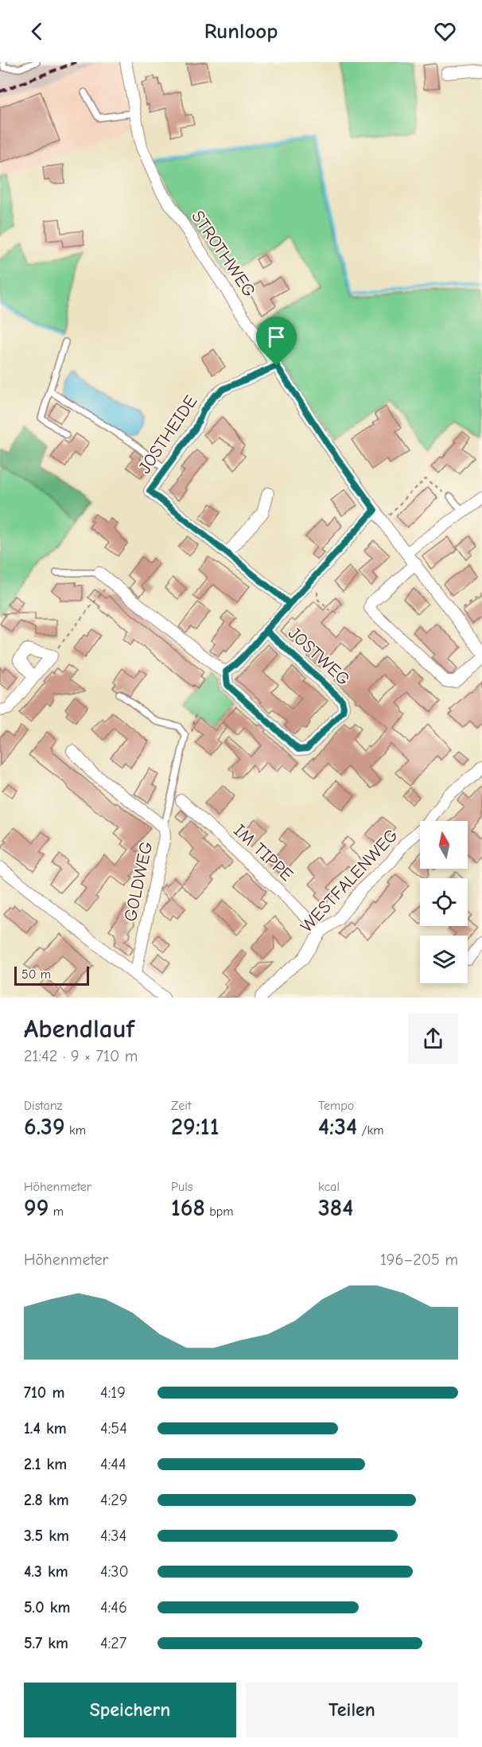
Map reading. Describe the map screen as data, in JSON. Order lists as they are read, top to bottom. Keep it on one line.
{"streets":{"street":["STROTHWEG","JOSTHEIDE","JOSTWEG","IM TIPPE","WESTFALENWEG","GOLDWEG"]},"crossings":[["STROTHWEG","JOSTHEIDE"],["STROTHWEG","JOSTWEG"],["JOSTHEIDE","JOSTWEG"],["IM TIPPE","WESTFALENWEG"]],"scale_bar":"50 m","north":"top","page":{"header":"Runloop","scale":"50 m","heading":["Abendlauf","21:42 · 9 × 710 m"],"stats":[["Distanz","6.39 km"],["Zeit","29:11"],["Tempo","4:34 /km"],["Höhenmeter","99 m"],["Puls","168 bpm"],["kcal","384"]],"chart":["Höhenmeter","196–205 m"],"list":[{"name":"710 m","note":"4:19"},{"name":"1.4 km","note":"4:54"},{"name":"2.1 km","note":"4:44"},{"name":"2.8 km","note":"4:29"},{"name":"3.5 km","note":"4:34"},{"name":"4.3 km","note":"4:30"},{"name":"5.0 km","note":"4:46"},{"name":"5.7 km","note":"4:27"}],"buttons":["Speichern","Teilen"]}}
